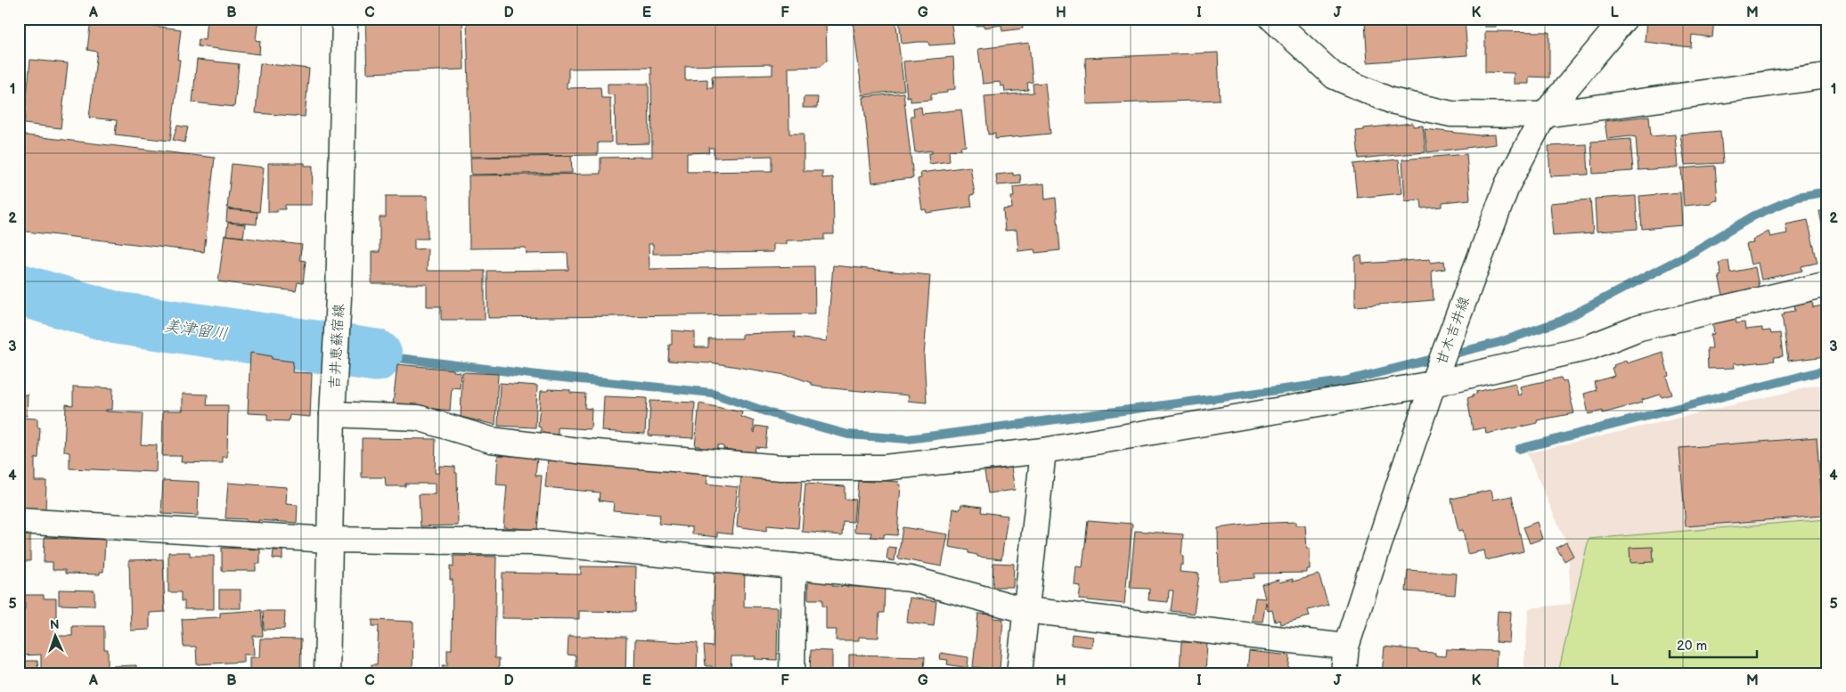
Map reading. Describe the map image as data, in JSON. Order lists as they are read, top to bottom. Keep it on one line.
{"streets":{"street":["甘木吉井線","吉井恵蘇宿線"]},"water":["美津留川"],"scale_bar":"20 m","north":"top","grid":{"columns":["A","B","C","D","E","F","G","H","I","J","K","L","M"],"rows":["1","2","3","4","5"]}}
